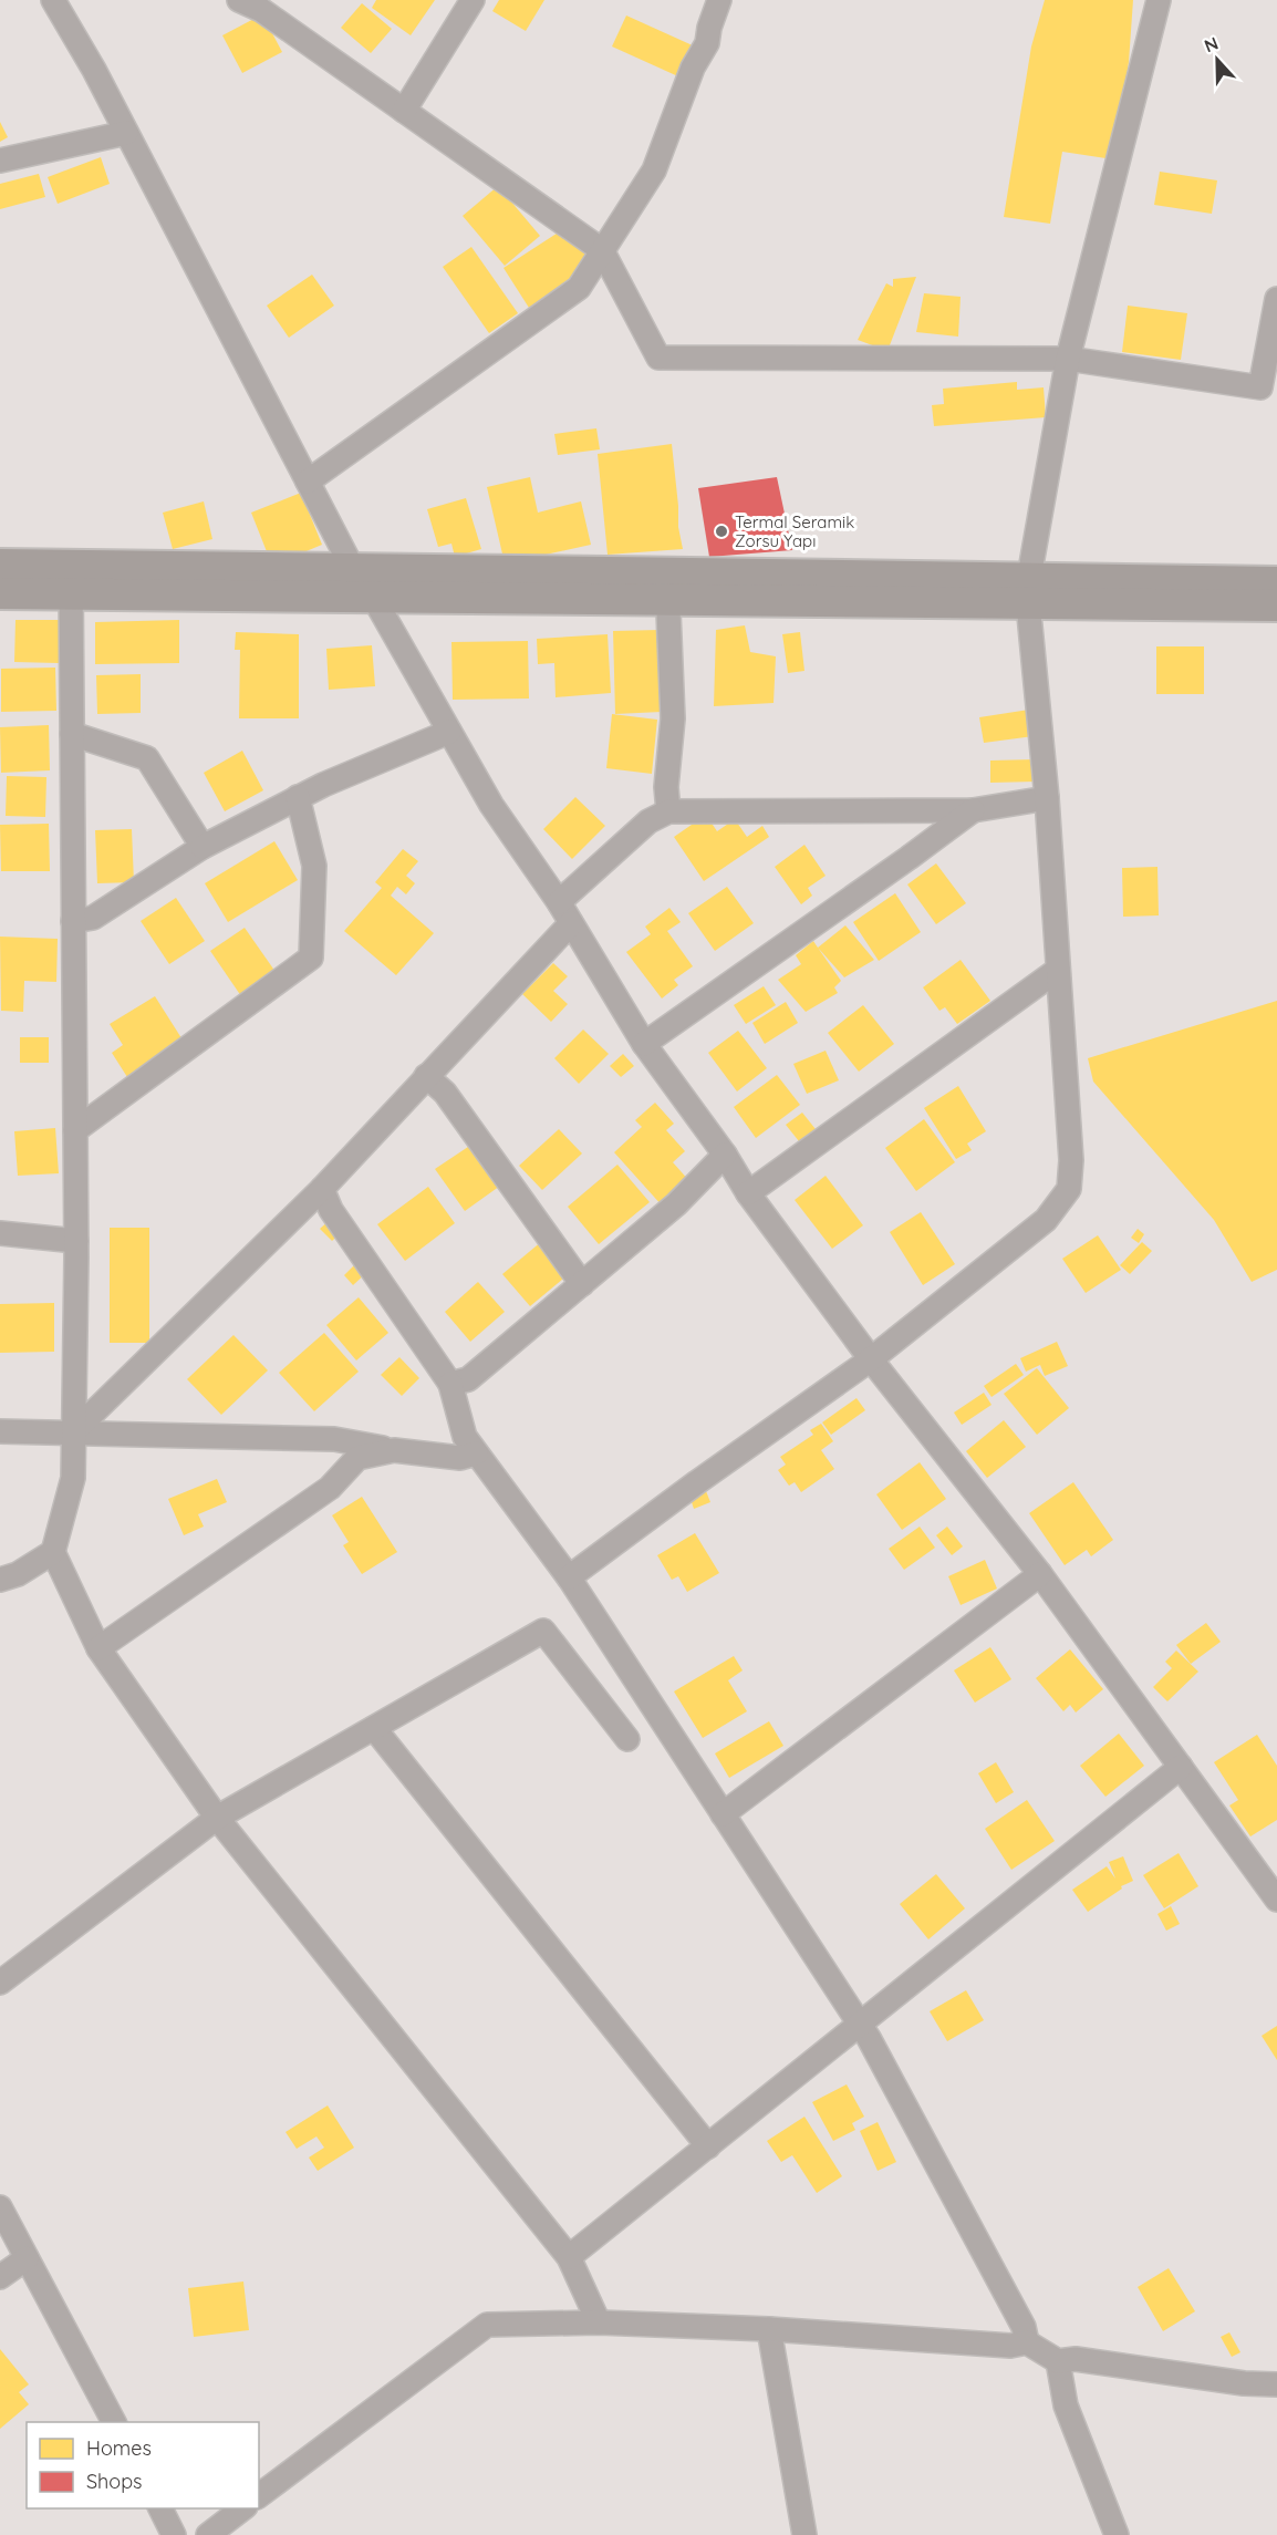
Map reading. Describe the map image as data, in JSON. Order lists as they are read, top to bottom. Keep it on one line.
{"places":["Termal Seramik Zorsu Yapı"],"legend":["Homes","Shops"],"north":"top"}
